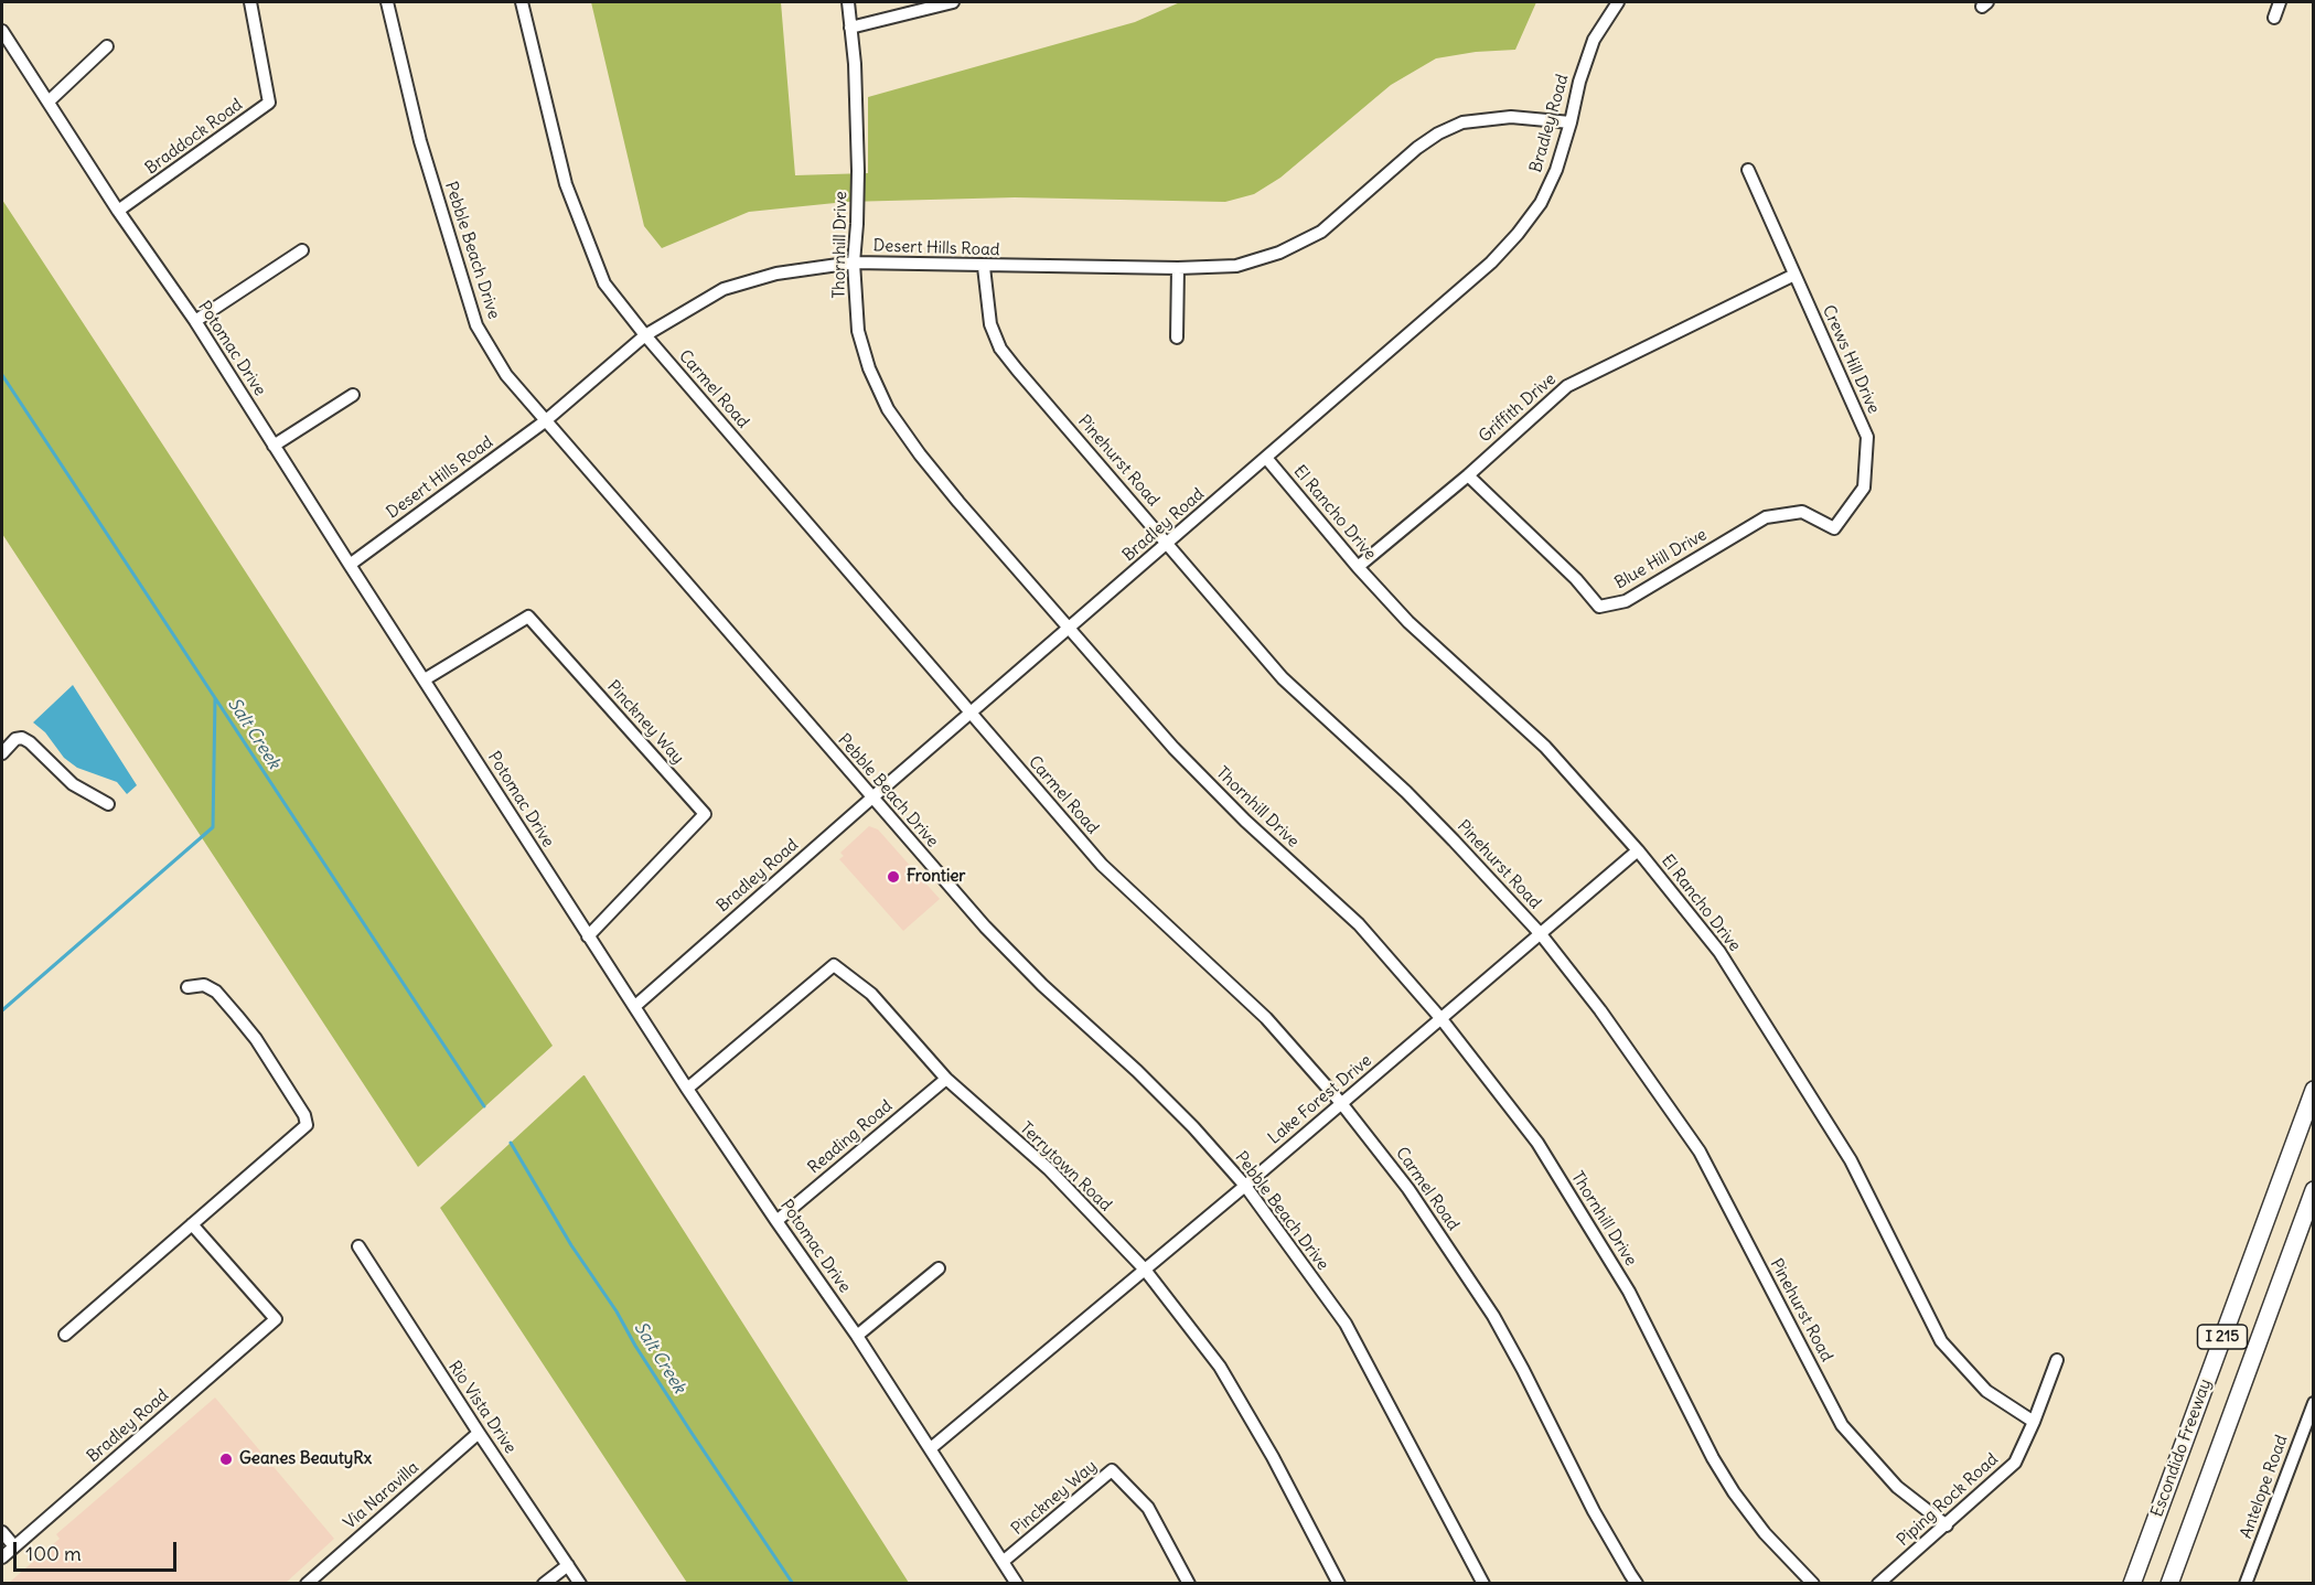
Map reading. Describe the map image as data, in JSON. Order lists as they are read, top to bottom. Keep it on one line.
{"streets":{"highway":["I 215","Escondido Freeway"],"street":["Bradley Road","Braddock Road","Thornhill Drive","Desert Hills Road","Pebble Beach Drive","Potomac Drive","Crews Hill Drive","Carmel Road","Griffith Drive","Pinehurst Road","El Rancho Drive","Blue Hill Drive","Pinckney Way","Lake Forest Drive","Reading Road","Terrytown Road","Rio Vista Drive","Antelope Road","Via Naravilla","Piping Rock Road"]},"crossings":[["Bradley Road","Thornhill Drive"],["Bradley Road","Desert Hills Road"],["Bradley Road","Pebble Beach Drive"],["Bradley Road","Potomac Drive"],["Bradley Road","Carmel Road"],["Bradley Road","Pinehurst Road"],["Bradley Road","El Rancho Drive"],["Braddock Road","Potomac Drive"],["Thornhill Drive","Desert Hills Road"],["Thornhill Drive","Lake Forest Drive"],["Desert Hills Road","Pebble Beach Drive"],["Desert Hills Road","Potomac Drive"],["Desert Hills Road","Carmel Road"],["Desert Hills Road","Pinehurst Road"],["Pebble Beach Drive","Lake Forest Drive"],["Potomac Drive","Pinckney Way"],["Potomac Drive","Lake Forest Drive"],["Potomac Drive","Reading Road"],["Potomac Drive","Terrytown Road"],["Crews Hill Drive","Griffith Drive"],["Crews Hill Drive","Blue Hill Drive"],["Carmel Road","Lake Forest Drive"],["Griffith Drive","El Rancho Drive"],["Griffith Drive","Blue Hill Drive"],["Pinehurst Road","Lake Forest Drive"],["Pinehurst Road","Piping Rock Road"],["El Rancho Drive","Lake Forest Drive"],["El Rancho Drive","Piping Rock Road"],["Lake Forest Drive","Terrytown Road"],["Reading Road","Terrytown Road"],["Rio Vista Drive","Via Naravilla"]],"water":["Salt Creek"],"places":["Frontier","Geanes BeautyRx"],"scale_bar":"100 m"}
